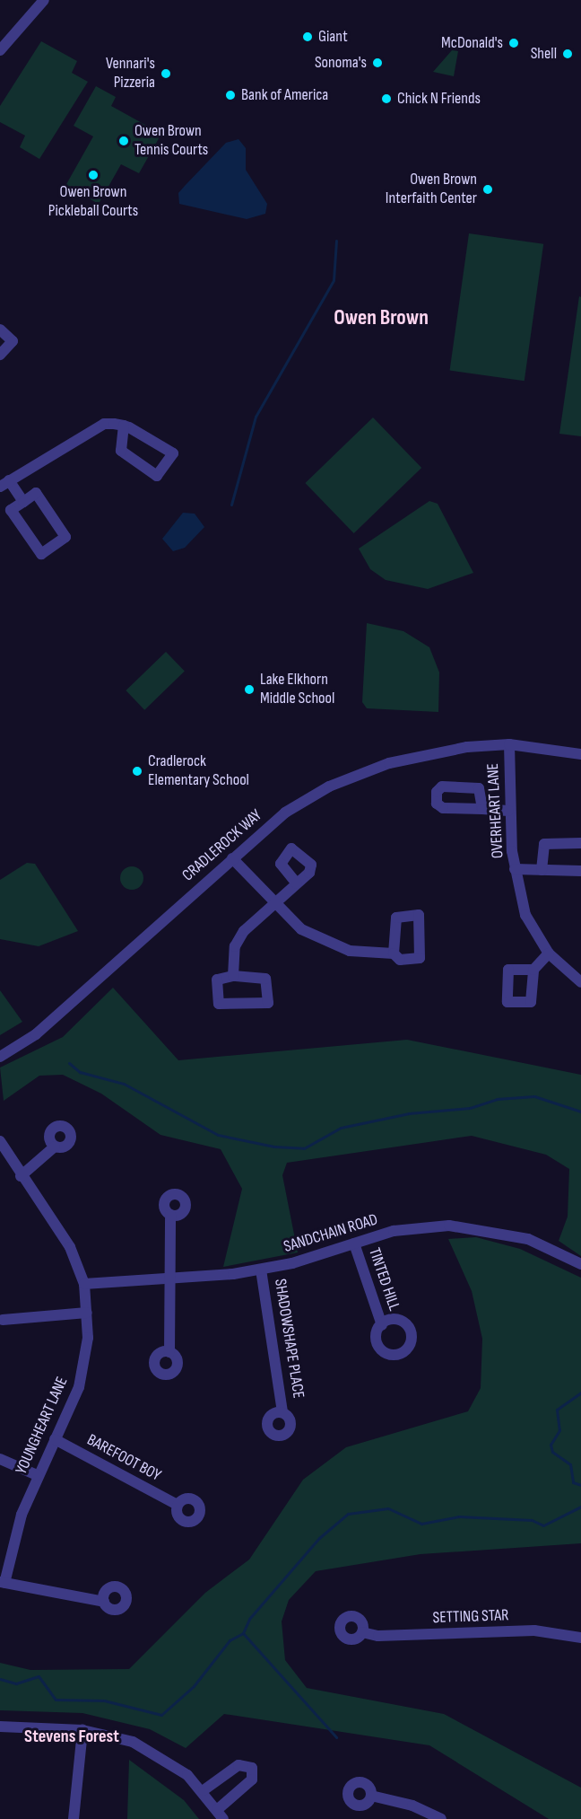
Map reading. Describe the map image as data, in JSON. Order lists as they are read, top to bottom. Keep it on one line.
{"streets":{"street":["OVERHEART LANE","CRADLEROCK WAY","SANDCHAIN ROAD","TINTED HILL","SHADOWSHAPE PLACE","YOUNGHEART LANE","BAREFOOT BOY","SETTING STAR"]},"crossings":[["OVERHEART LANE","CRADLEROCK WAY"],["SANDCHAIN ROAD","TINTED HILL"],["SANDCHAIN ROAD","SHADOWSHAPE PLACE"],["SANDCHAIN ROAD","YOUNGHEART LANE"],["YOUNGHEART LANE","BAREFOOT BOY"]],"districts":["Owen Brown","Stevens Forest"],"places":["Giant","McDonald's","Shell","Sonoma's","Vennari's Pizzeria","Bank of America","Chick N Friends","Owen Brown Tennis Courts","Owen Brown Pickleball Courts","Owen Brown Interfaith Center","Lake Elkhorn Middle School","Cradlerock Elementary School"]}
